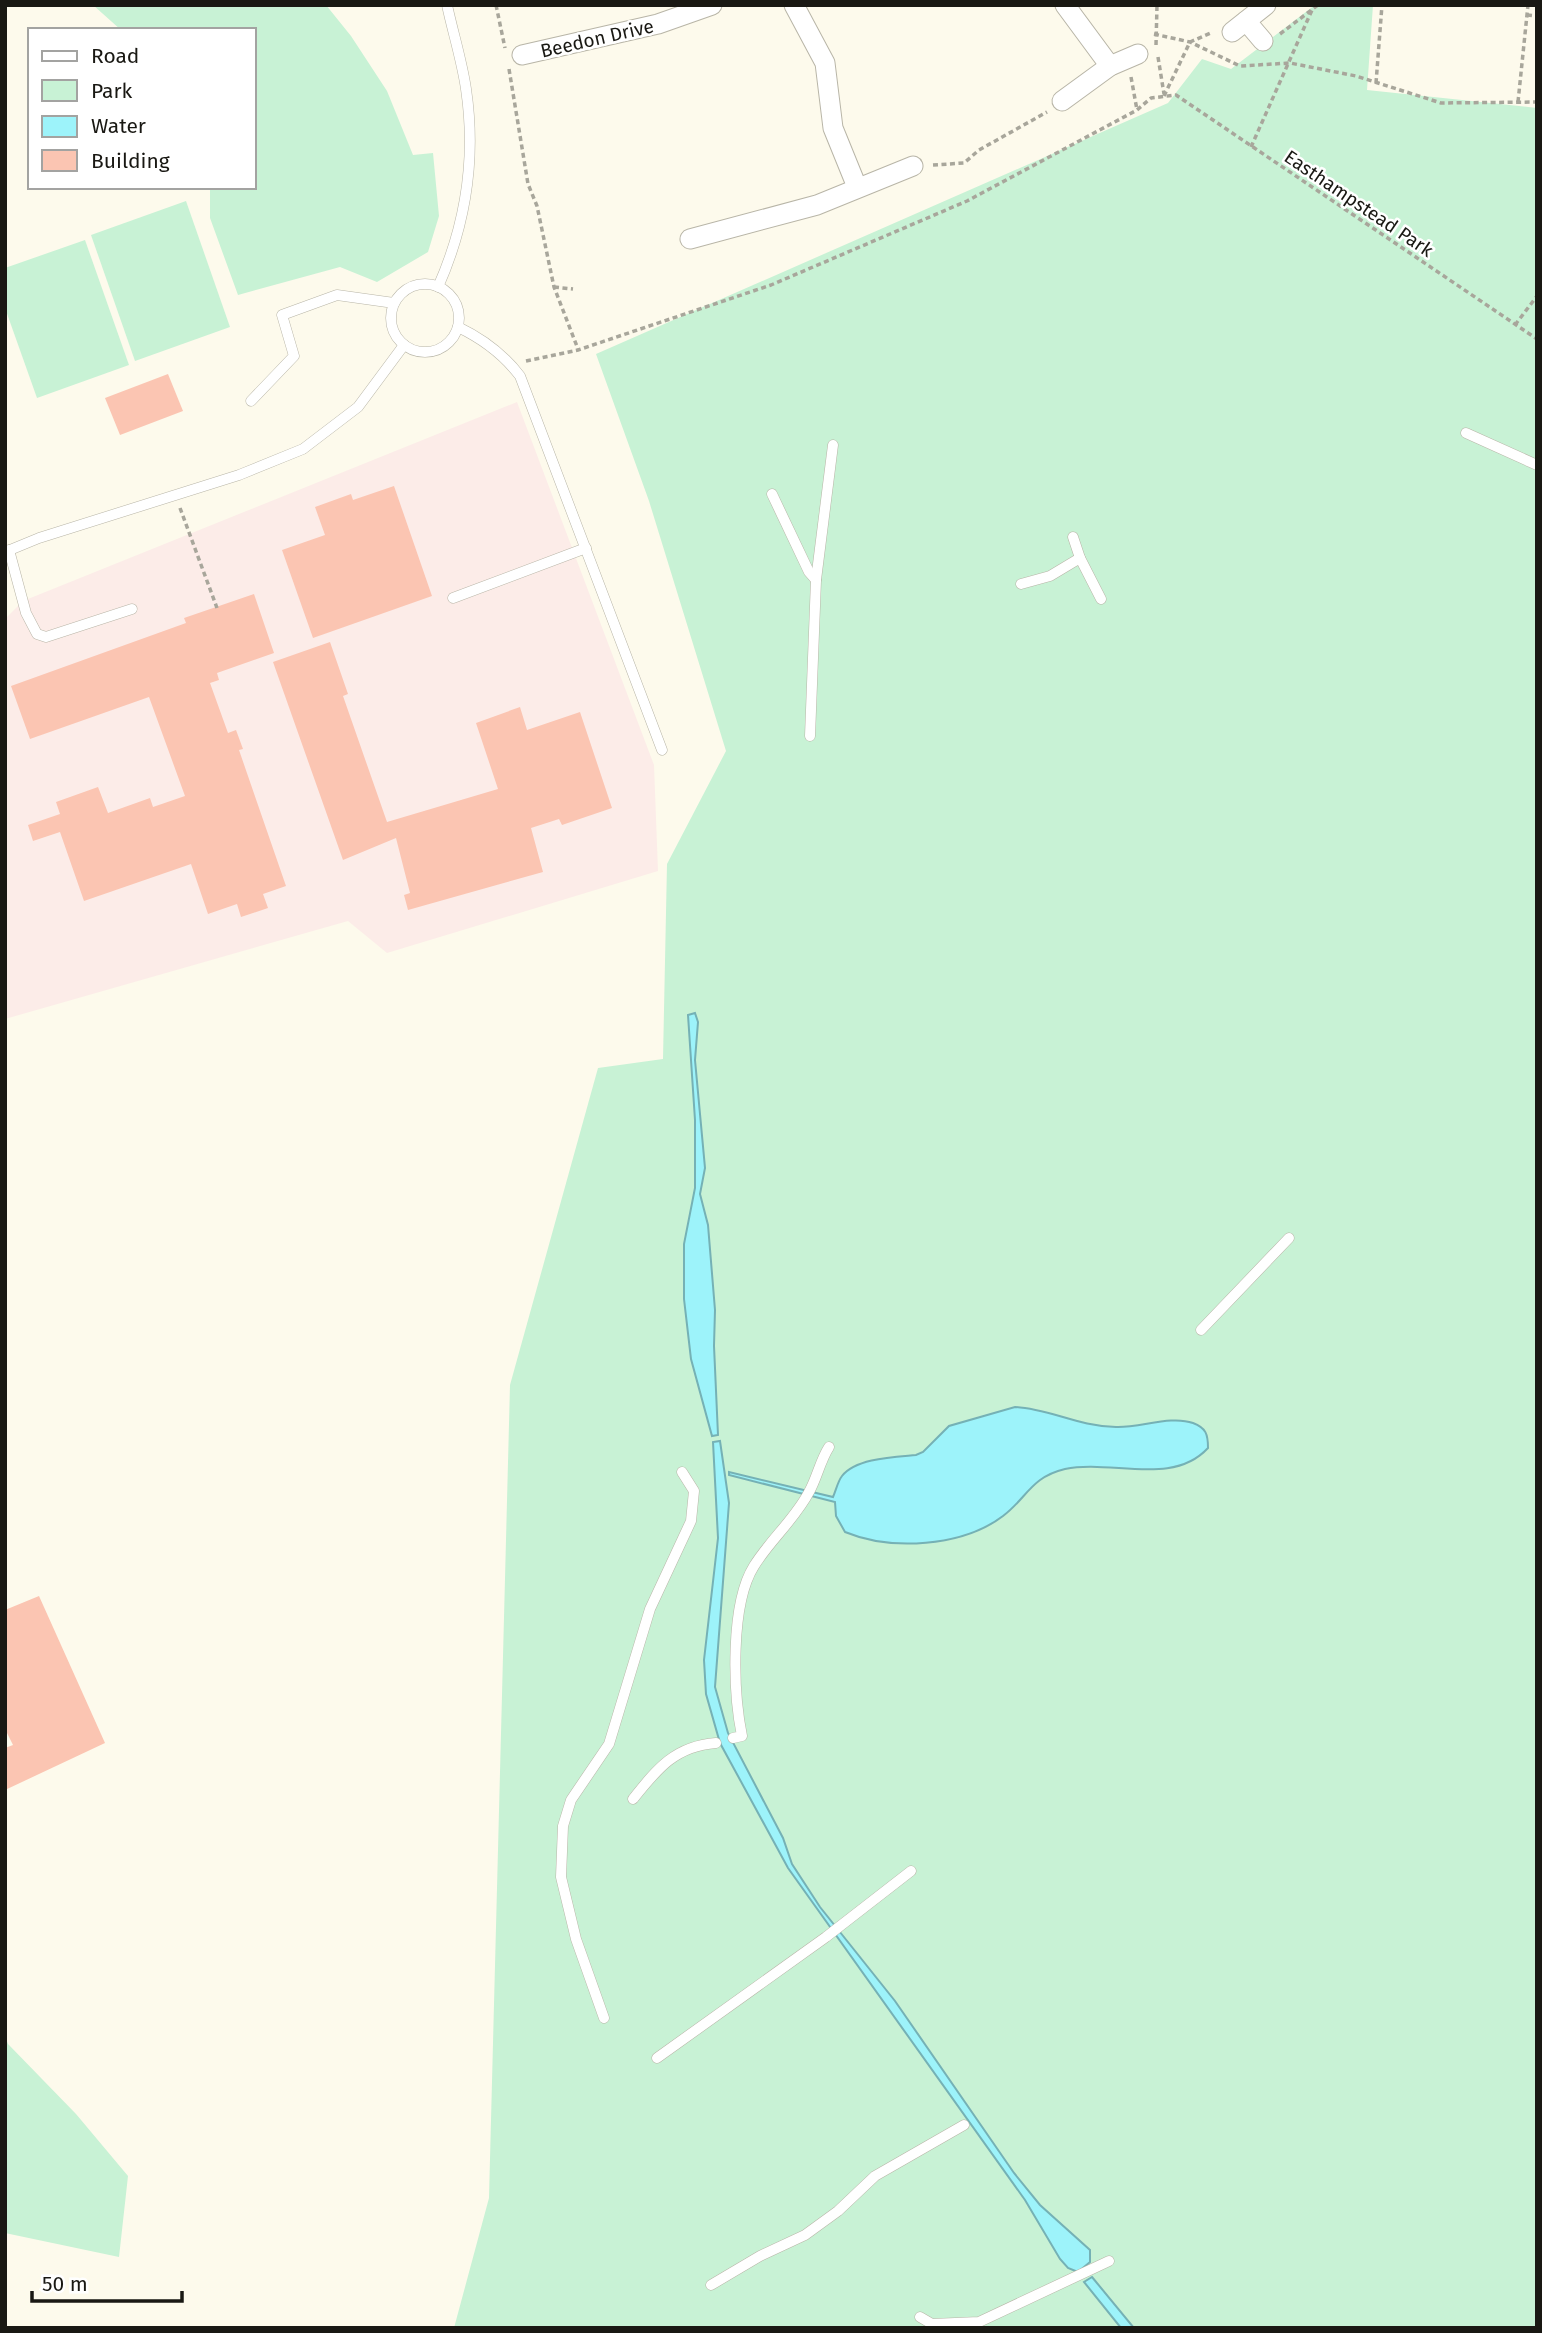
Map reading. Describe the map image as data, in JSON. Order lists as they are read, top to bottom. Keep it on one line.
{"streets":{"street":["Beedon Drive"],"path":["Easthampstead Park"]},"legend":["Road","Park","Water","Building"],"scale_bar":"50 m"}
